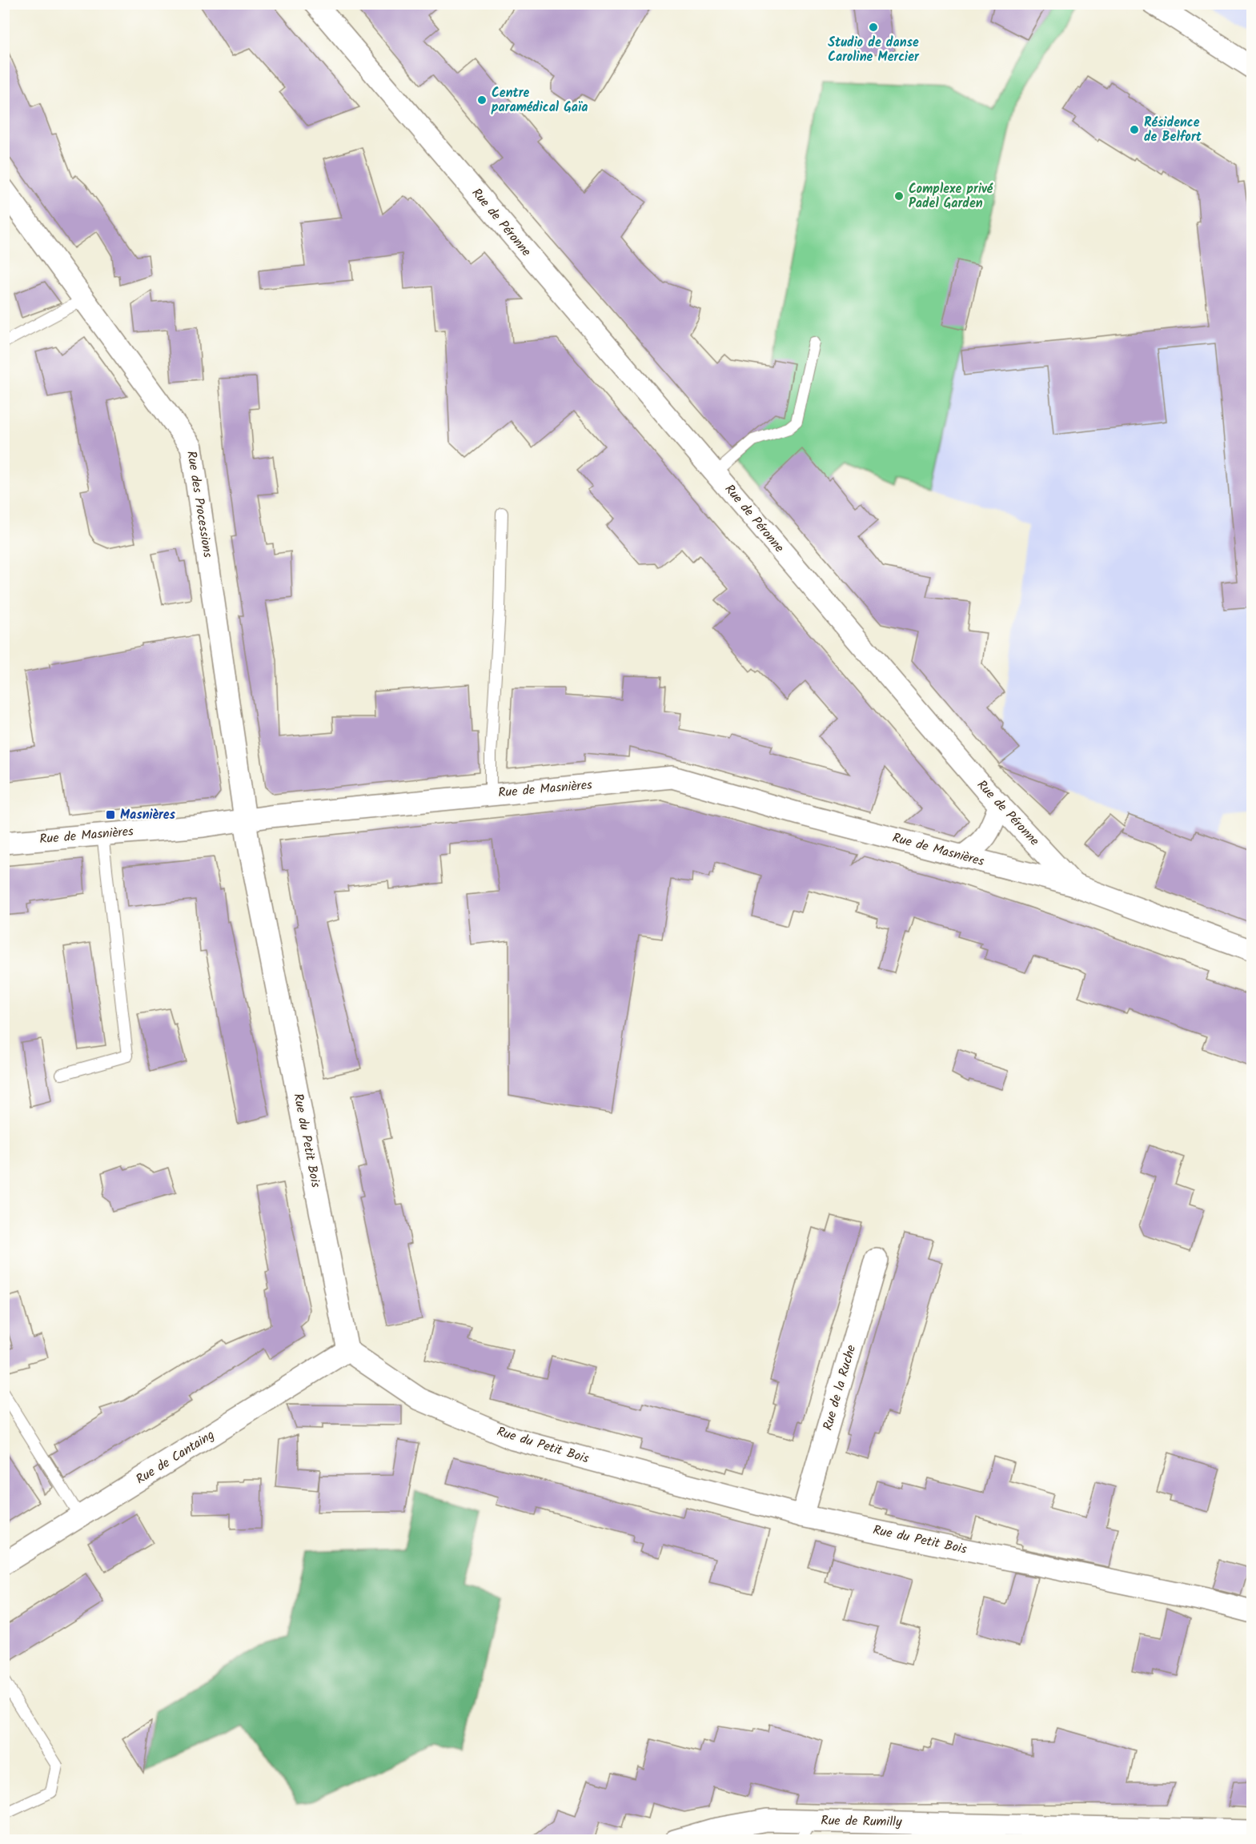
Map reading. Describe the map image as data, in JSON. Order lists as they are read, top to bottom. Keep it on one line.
{"streets":{"street":["Rue de Péronne","Rue des Processions","Rue de Masnières","Rue du Petit Bois","Rue de la Ruche","Rue de Cantaing","Rue de Rumilly"]},"crossings":[["Rue de Péronne","Rue de Masnières"],["Rue des Processions","Rue de Masnières"],["Rue des Processions","Rue du Petit Bois"],["Rue de Masnières","Rue du Petit Bois"],["Rue du Petit Bois","Rue de la Ruche"],["Rue du Petit Bois","Rue de Cantaing"]],"places":{"other":["Studio de danse Caroline Mercier","Centre paramédical Gaïa","Résidence de Belfort","Complexe privé Padel Garden"],"transit":["Masnières"]}}
